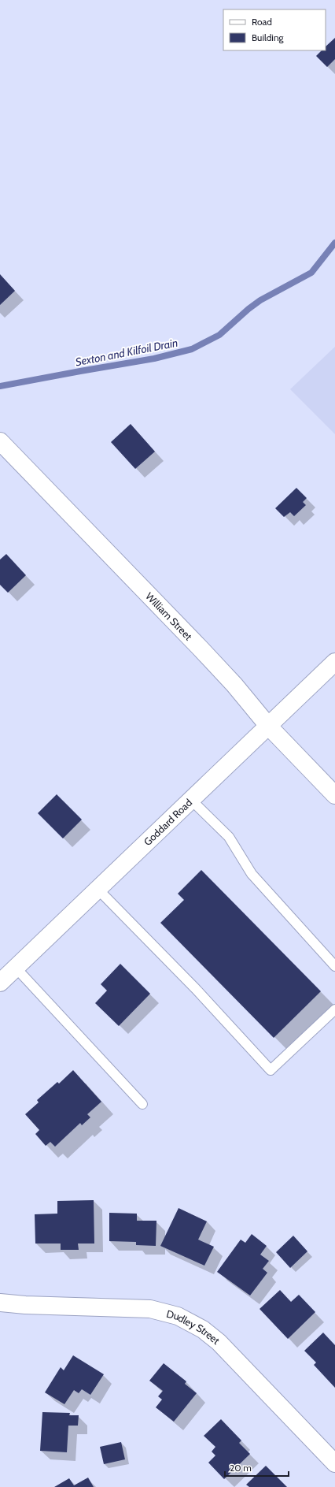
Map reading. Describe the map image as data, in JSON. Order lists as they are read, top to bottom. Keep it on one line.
{"streets":{"street":["William Street","Goddard Road","Dudley Street"]},"crossings":[["William Street","Goddard Road"]],"water":["Sexton and Kilfoil Drain"],"legend":["Road","Building"],"scale_bar":"20 m"}
